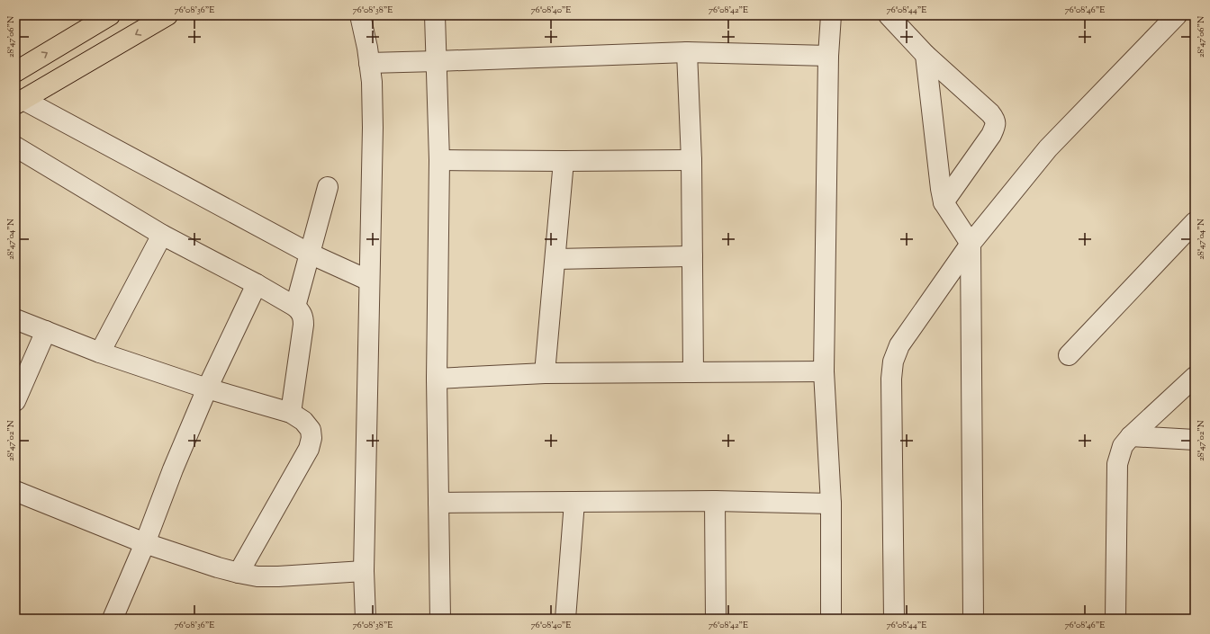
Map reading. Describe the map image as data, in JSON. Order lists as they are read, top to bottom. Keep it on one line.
{"coordinates":["76°08'36\"E","76°08'38\"E","76°08'40\"E","76°08'42\"E","76°08'44\"E","76°08'46\"E","28°47'06\"N","28°47'04\"N","28°47'02\"N"]}
